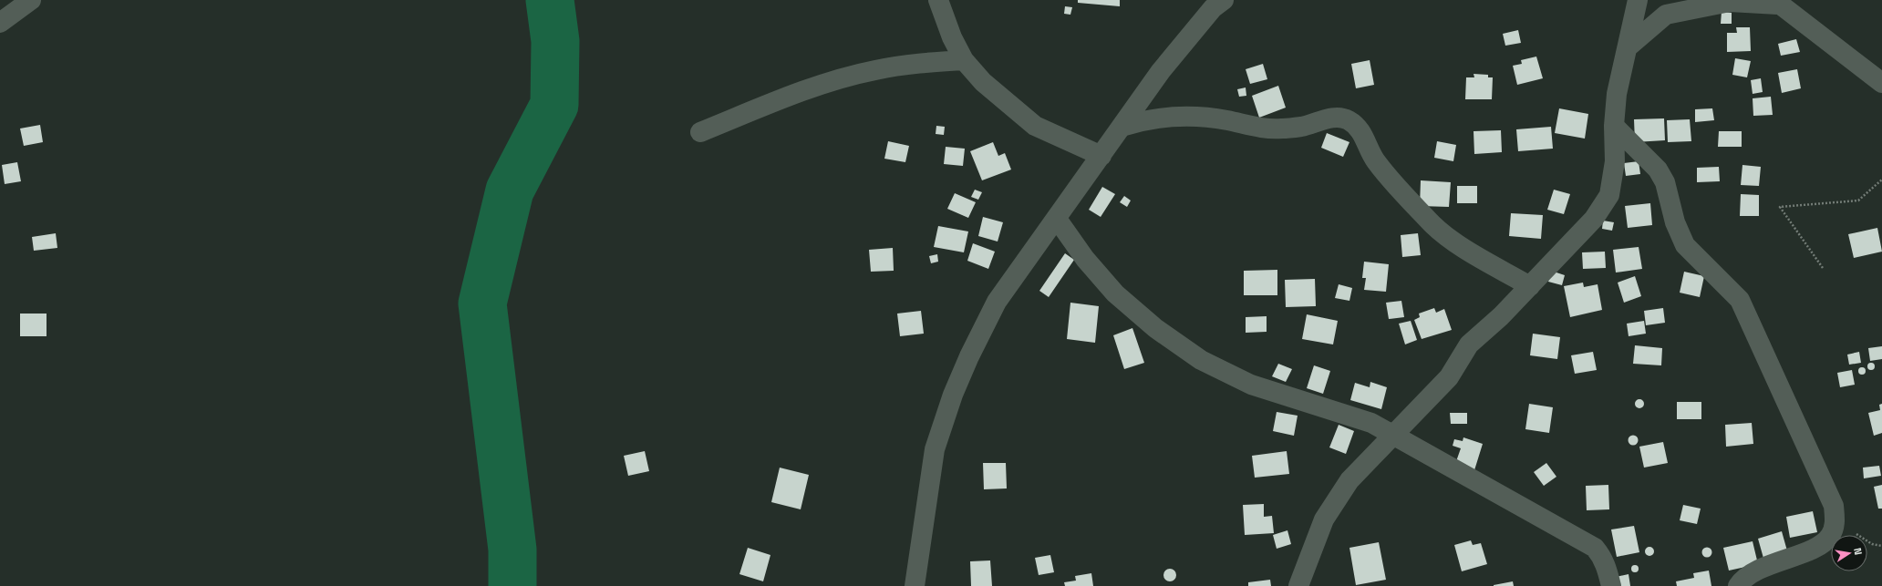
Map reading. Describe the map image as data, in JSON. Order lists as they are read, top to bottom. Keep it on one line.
{"north":"right"}
